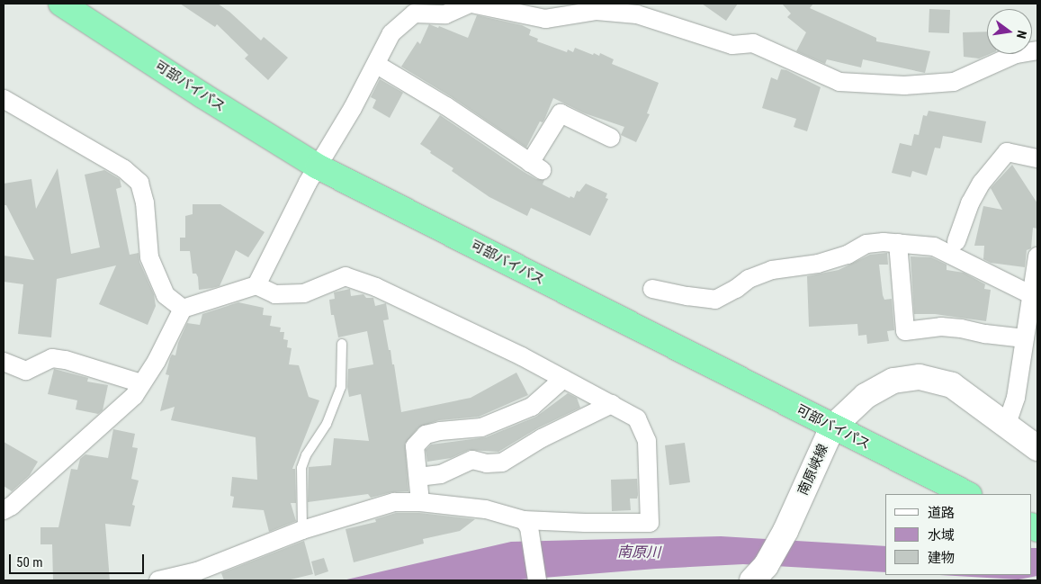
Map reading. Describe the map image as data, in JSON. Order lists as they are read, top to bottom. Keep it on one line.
{"streets":{"highway":["可部バイパス"],"main road":["南原峡線"]},"crossings":[["可部バイパス","南原峡線"]],"water":["南原川"],"legend":["道路","水域","建物"],"scale_bar":"50 m","north":"right"}
